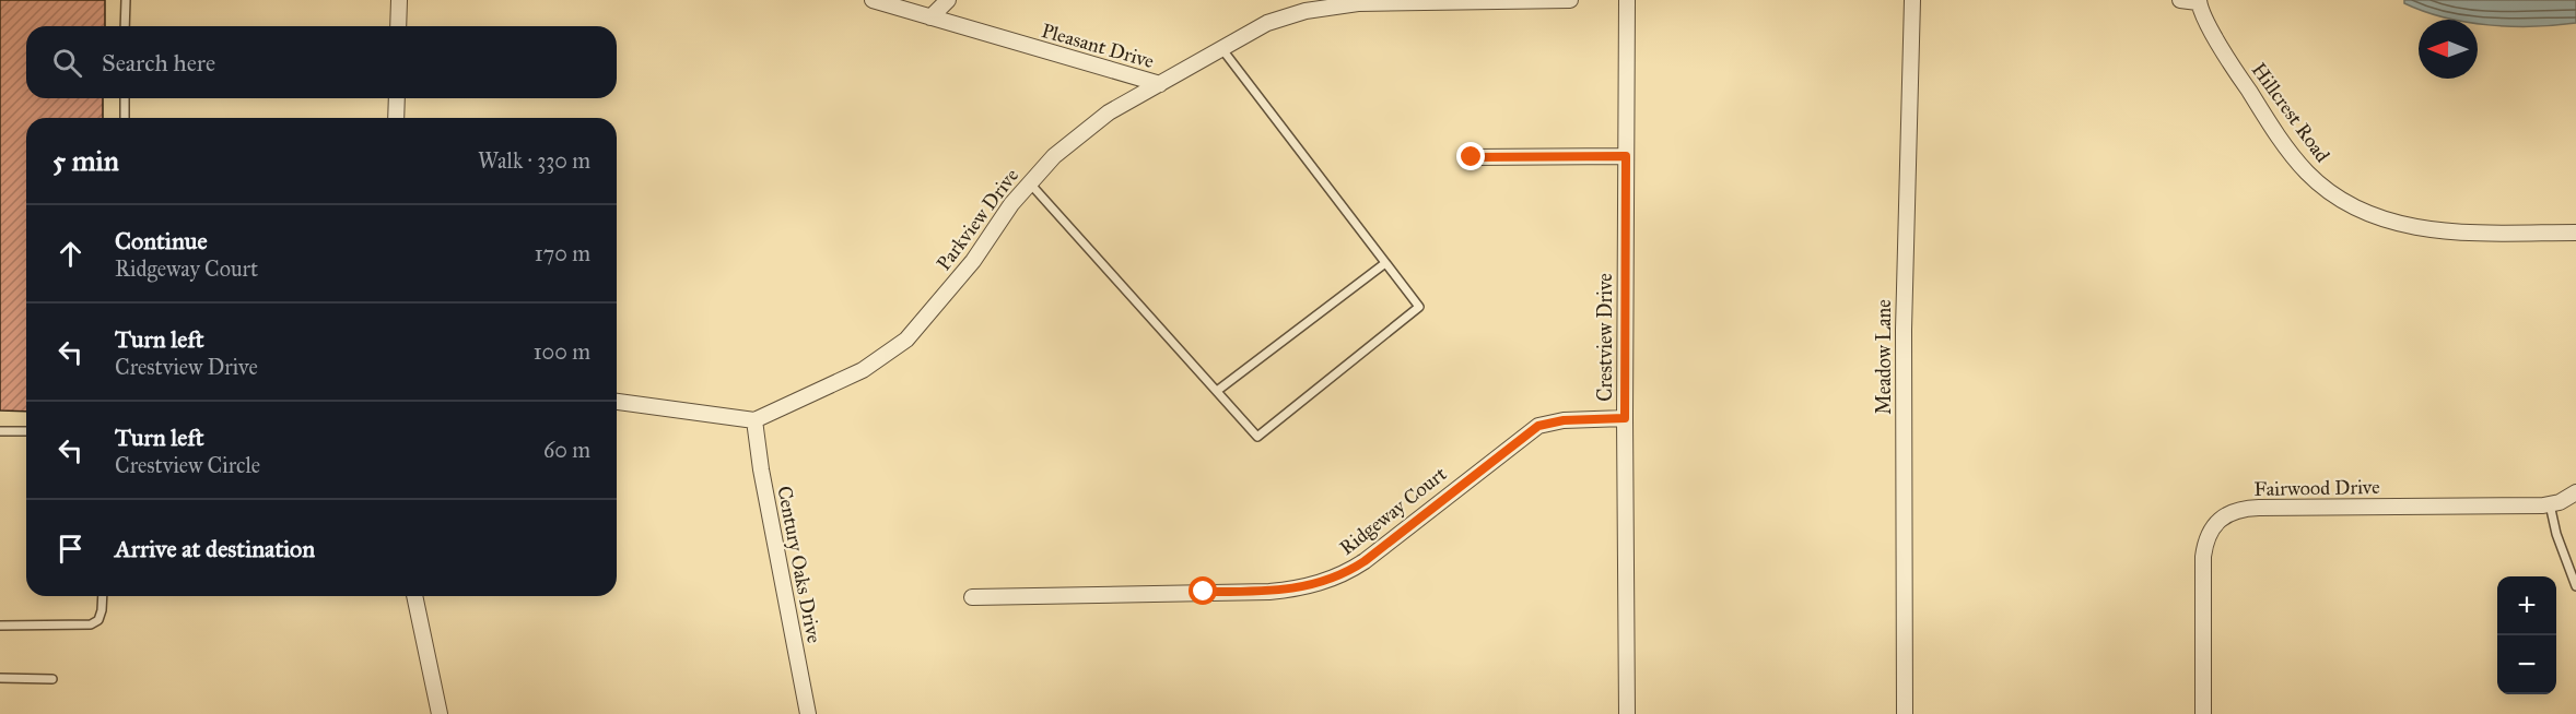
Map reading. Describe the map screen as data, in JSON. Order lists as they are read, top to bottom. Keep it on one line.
{"streets":{"street":["Pleasant Drive","Hillcrest Road","Parkview Drive","Crestview Drive","Meadow Lane","Fairwood Drive","Ridgeway Court","Century Oaks Drive"]},"crossings":[["Pleasant Drive","Parkview Drive"],["Parkview Drive","Century Oaks Drive"],["Crestview Drive","Ridgeway Court"]],"north":"left","page":{"search":"Search here","heading":["5 min","Walk · 330 m"],"list":[["Continue","Ridgeway Court","170 m"],["Turn left","Crestview Drive","100 m"],["Turn left","Crestview Circle","60 m"],"Arrive at destination"],"map_buttons":["+","−"]}}
